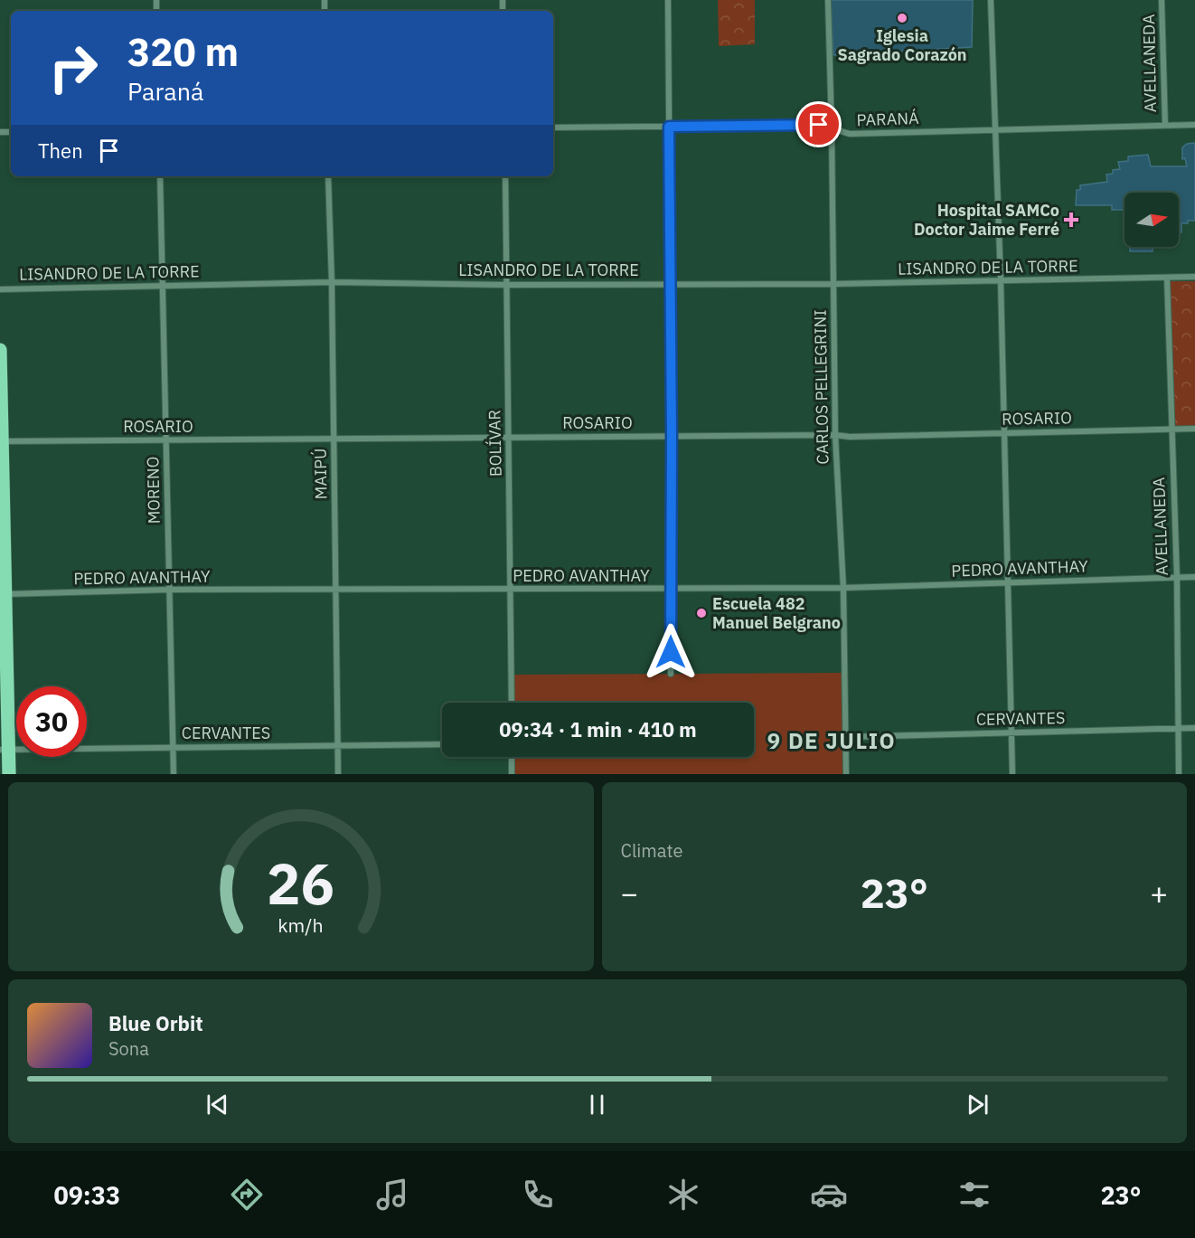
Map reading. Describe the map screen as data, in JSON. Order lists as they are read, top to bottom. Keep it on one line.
{"streets":{"street":["AVELLANEDA","PARANÁ","LISANDRO DE LA TORRE","CARLOS PELLEGRINI","ROSARIO","BOLÍVAR","MAIPÚ","MORENO","PEDRO AVANTHAY","CERVANTES"]},"crossings":[["AVELLANEDA","PARANÁ"],["AVELLANEDA","LISANDRO DE LA TORRE"],["AVELLANEDA","ROSARIO"],["AVELLANEDA","PEDRO AVANTHAY"],["AVELLANEDA","CERVANTES"],["PARANÁ","CARLOS PELLEGRINI"],["LISANDRO DE LA TORRE","CARLOS PELLEGRINI"],["LISANDRO DE LA TORRE","BOLÍVAR"],["LISANDRO DE LA TORRE","MAIPÚ"],["LISANDRO DE LA TORRE","MORENO"],["CARLOS PELLEGRINI","ROSARIO"],["CARLOS PELLEGRINI","PEDRO AVANTHAY"],["CARLOS PELLEGRINI","CERVANTES"],["ROSARIO","BOLÍVAR"],["ROSARIO","MAIPÚ"],["ROSARIO","MORENO"],["BOLÍVAR","PEDRO AVANTHAY"],["MAIPÚ","PEDRO AVANTHAY"],["MAIPÚ","CERVANTES"],["MORENO","PEDRO AVANTHAY"],["MORENO","CERVANTES"]],"districts":["9 DE JULIO"],"places":{"other":["Iglesia Sagrado Corazón","Escuela 482 Manuel Belgrano"],"health":["Hospital SAMCo Doctor Jaime Ferré"]},"north":"right","page":{"turn":["320 m","Paraná"],"then":"Then","limit":"30","trip":"09:34 · 1 min · 410 m","tile":"Climate","heat":["−","23°","+"],"song":["Blue Orbit","Sona"],"tabs":["09:33","23°"],"gauge":["26","km/h"]}}
